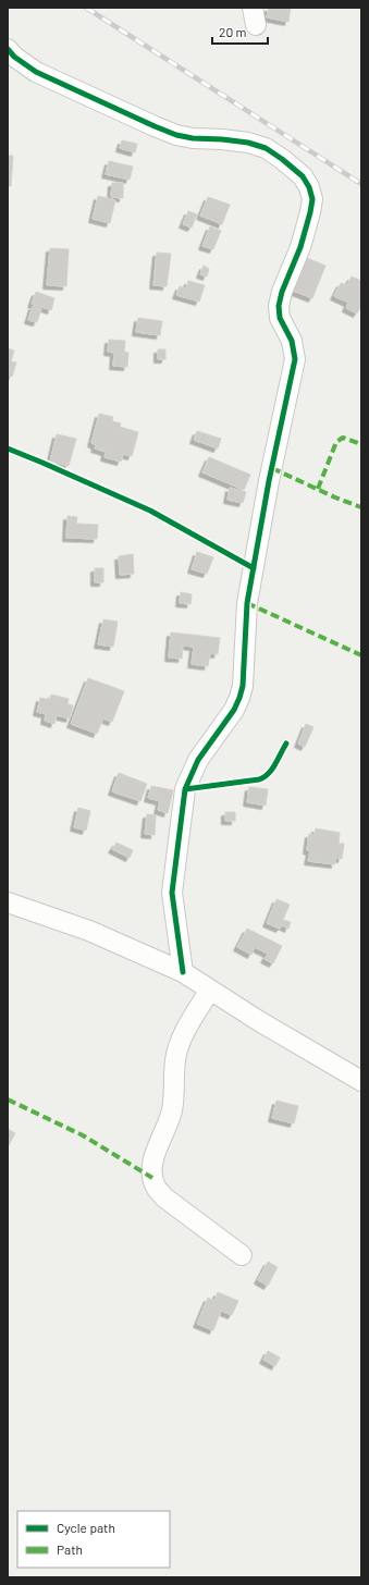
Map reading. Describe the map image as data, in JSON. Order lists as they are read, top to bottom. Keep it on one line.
{"legend":["Cycle path","Path"],"scale_bar":"20 m"}
